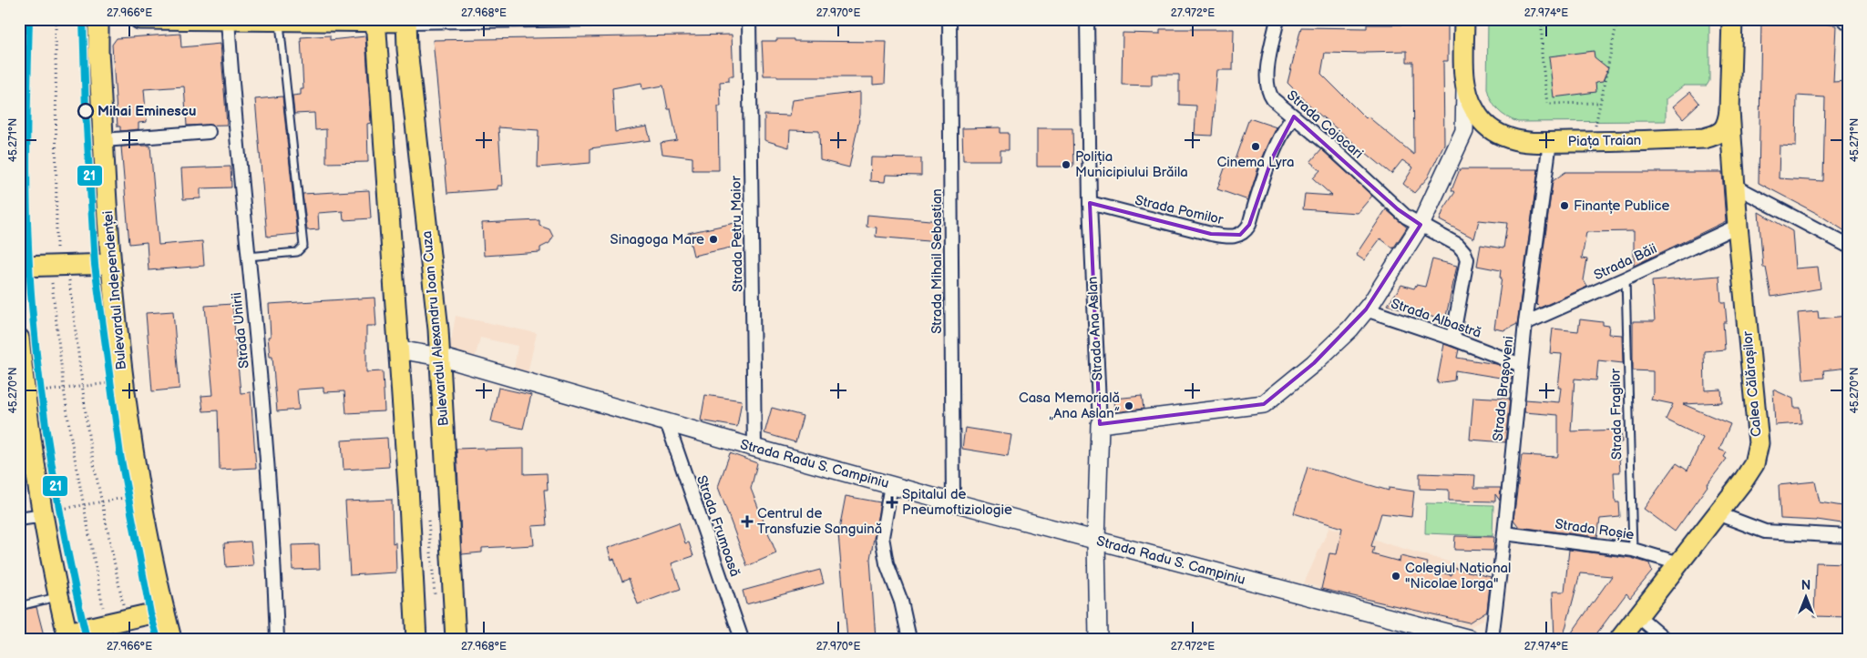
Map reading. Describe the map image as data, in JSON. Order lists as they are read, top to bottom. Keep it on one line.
{"streets":{"main road":["Piața Traian","Bulevardul Independenței","Bulevardul Alexandru Ioan Cuza","Calea Călărașilor"],"street":["Strada Cojocari","Strada Pomilor","Strada Petru Maior","Strada Mihail Sebastian","Strada Băii","Strada Albastră","Strada Ana Aslan","Strada Unirii","Strada Brașoveni","Strada Radu S. Campiniu","Strada Frumoasă","Strada Roșie"],"lane":["Strada Fragilor"]},"crossings":[["Strada Cojocari","Strada Pomilor"],["Strada Cojocari","Strada Albastră"],["Piața Traian","Calea Călărașilor"],["Piața Traian","Strada Brașoveni"],["Strada Pomilor","Strada Ana Aslan"],["Strada Petru Maior","Strada Radu S. Campiniu"],["Strada Mihail Sebastian","Strada Radu S. Campiniu"],["Strada Băii","Calea Călărașilor"],["Strada Băii","Strada Brașoveni"],["Strada Băii","Strada Fragilor"],["Strada Albastră","Strada Brașoveni"],["Bulevardul Alexandru Ioan Cuza","Strada Radu S. Campiniu"],["Strada Ana Aslan","Strada Radu S. Campiniu"],["Calea Călărașilor","Strada Roșie"],["Strada Brașoveni","Strada Roșie"],["Strada Fragilor","Strada Roșie"],["Strada Radu S. Campiniu","Strada Frumoasă"]],"places":{"other":["Mihai Eminescu","Cinema Lyra","Poliția Municipiului Brăila","Finanțe Publice","Sinagoga Mare","Casa Memorială „Ana Aslan”","Colegiul Național \"Nicolae Iorga\""],"health":["Spitalul de Pneumoftiziologie","Centrul de Transfuzie Sanguină"]},"lines":["transit line 21"],"north":"top","coordinates":["27.966°E","27.968°E","27.970°E","27.972°E","27.974°E","45.271°N","45.270°N"]}
